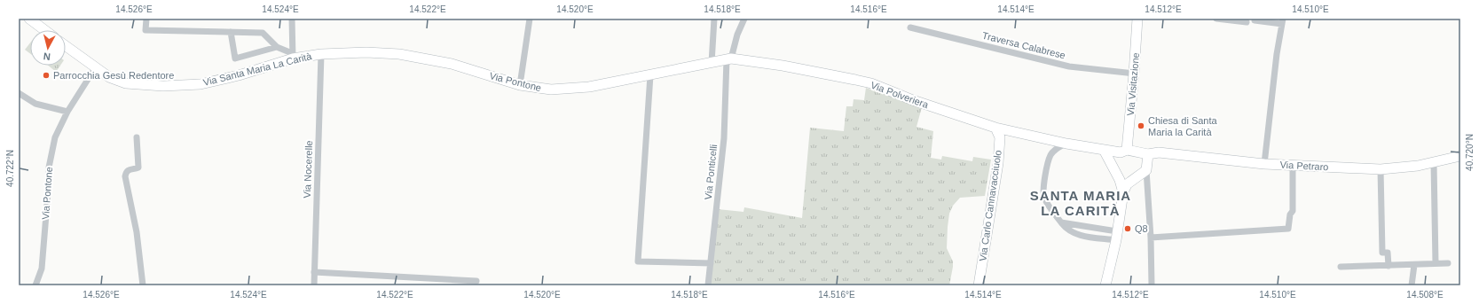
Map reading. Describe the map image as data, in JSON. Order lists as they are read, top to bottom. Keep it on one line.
{"streets":{"street":["Traversa Calabrese","Via Santa Maria La Carità","Via Pontone","Via Visitazione","Via Polveriera","Via Petraro","Via Nocerelle","Via Ponticelli","Via Carlo Cannavacciuolo"]},"crossings":[["Traversa Calabrese","Via Visitazione"],["Via Santa Maria La Carità","Via Pontone"],["Via Santa Maria La Carità","Via Nocerelle"],["Via Pontone","Via Polveriera"],["Via Pontone","Via Nocerelle"],["Via Pontone","Via Ponticelli"],["Via Visitazione","Via Petraro"],["Via Polveriera","Via Petraro"],["Via Polveriera","Via Ponticelli"],["Via Polveriera","Via Carlo Cannavacciuolo"]],"districts":["SANTA MARIA LA CARITÀ"],"places":["Parrocchia Gesù Redentore","Chiesa di Santa Maria la Carità","Q8"],"north":"bottom","coordinates":["14.526°E","14.524°E","14.522°E","14.520°E","14.518°E","14.516°E","14.514°E","14.512°E","14.510°E","40.720°N","40.722°N","14.508°E"]}
